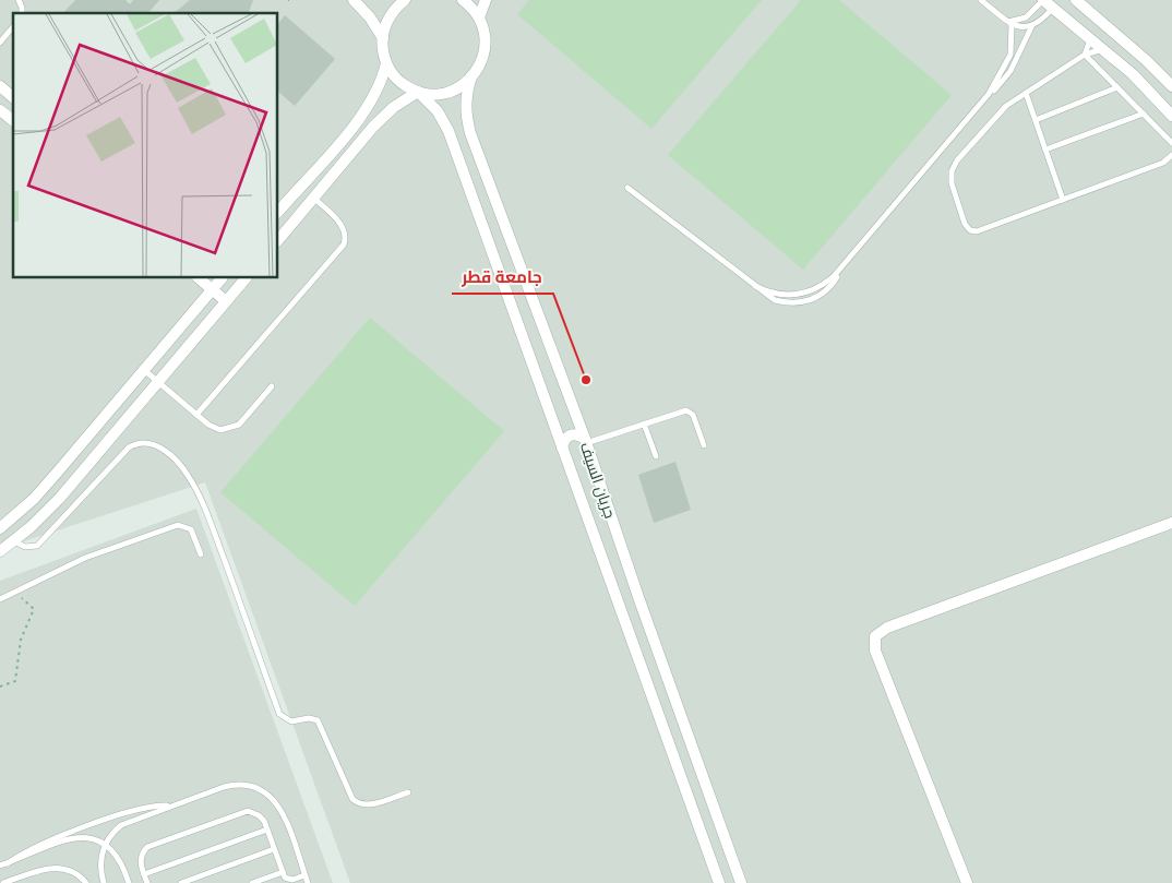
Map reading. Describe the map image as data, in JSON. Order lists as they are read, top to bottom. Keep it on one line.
{"streets":{"street":["جريان السيف"]},"places":["جامعة قطر"]}
